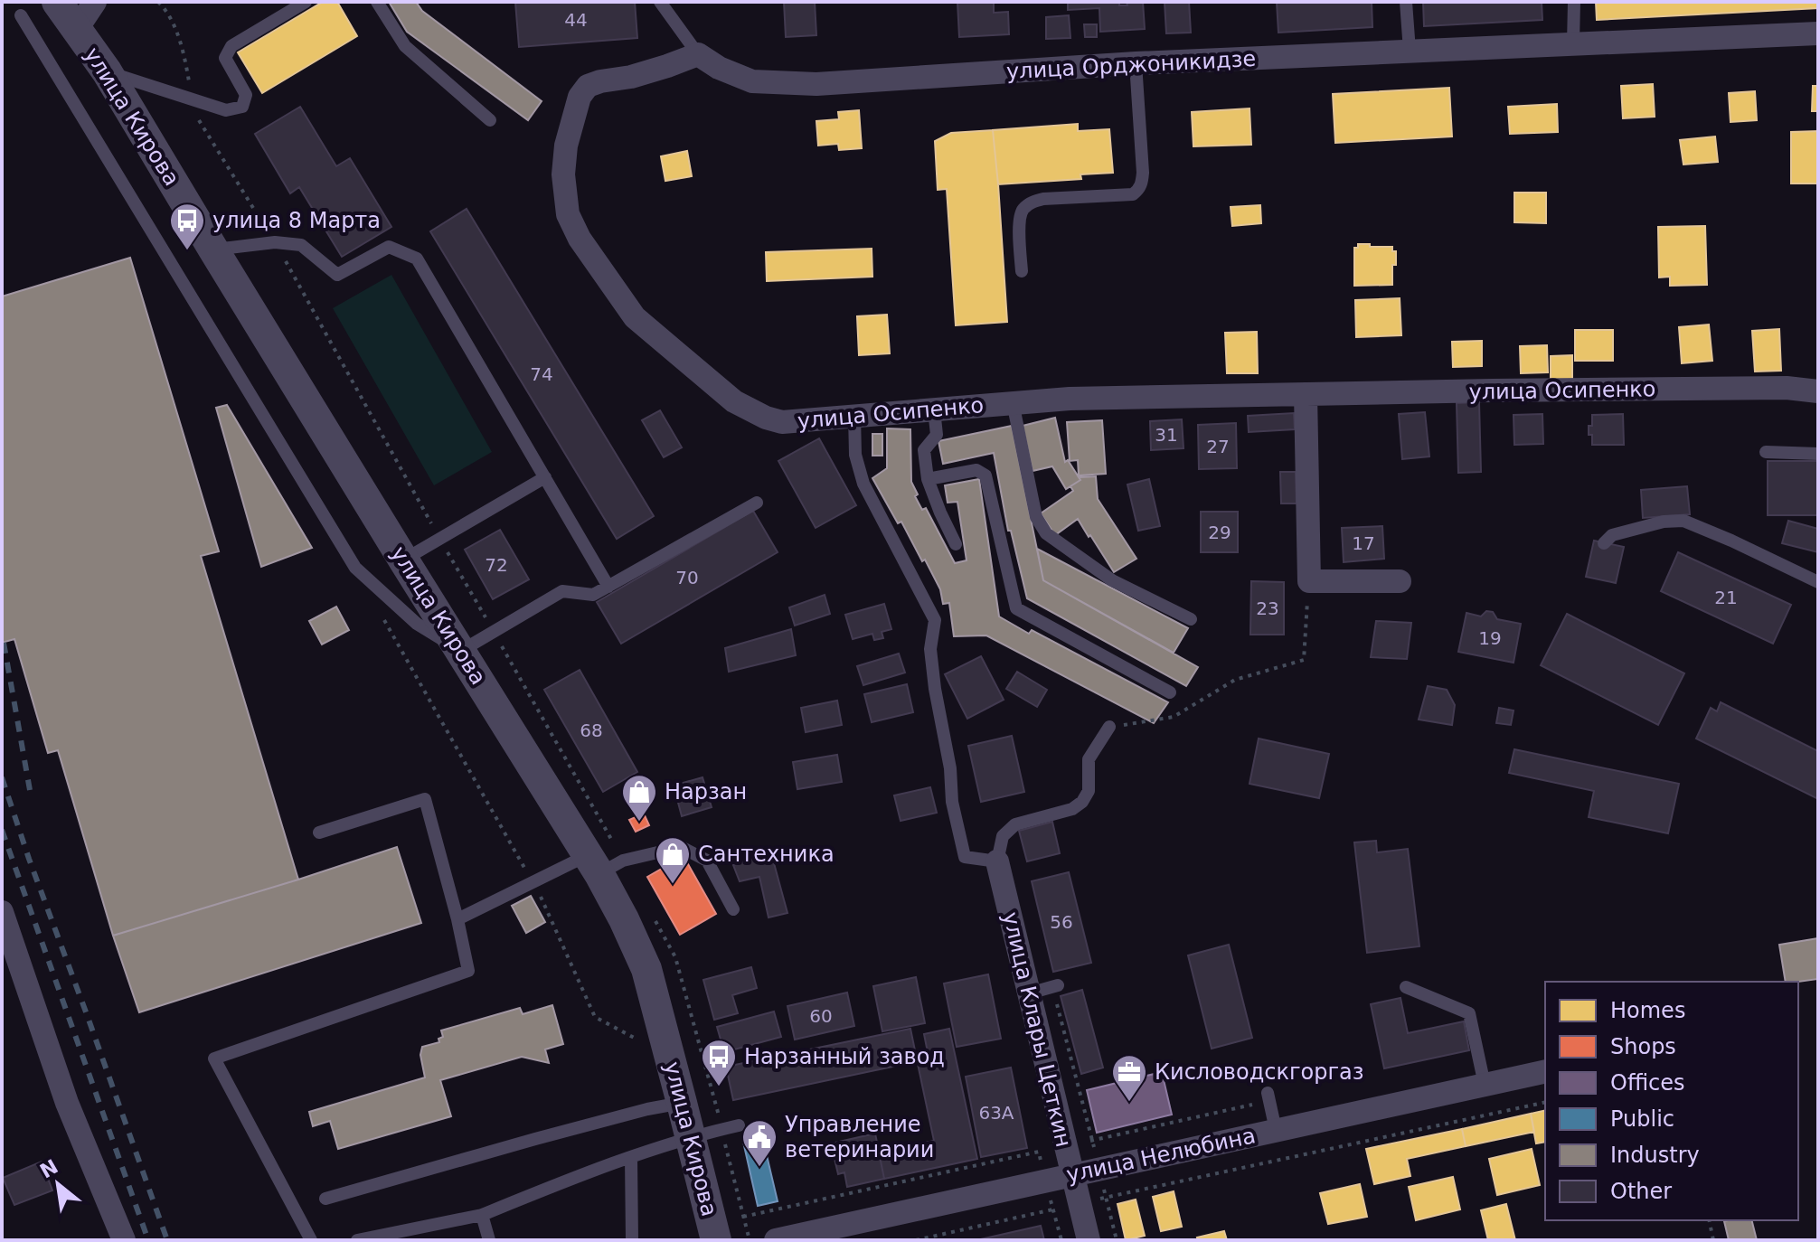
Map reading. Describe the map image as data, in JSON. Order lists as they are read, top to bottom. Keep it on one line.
{"streets":{"street":["улица Орджоникидзе","улица Кирова","улица Осипенко","улица Клары Цеткин","улица Нелюбина"]},"crossings":[["улица Орджоникидзе","улица Осипенко"],["улица Клары Цеткин","улица Нелюбина"]],"places":{"bus stop":["улица 8 Марта","Нарзанный завод"],"shop":["Нарзан","Сантехника"],"office":["Кисловодскгоргаз"],"public building":["Управление ветеринарии"]},"house_numbers":["44","74","31","27","29","17","72","70","21","23","19","68","56","60","63А"],"legend":["Homes","Shops","Offices","Public","Industry","Other"],"north":"top left"}
